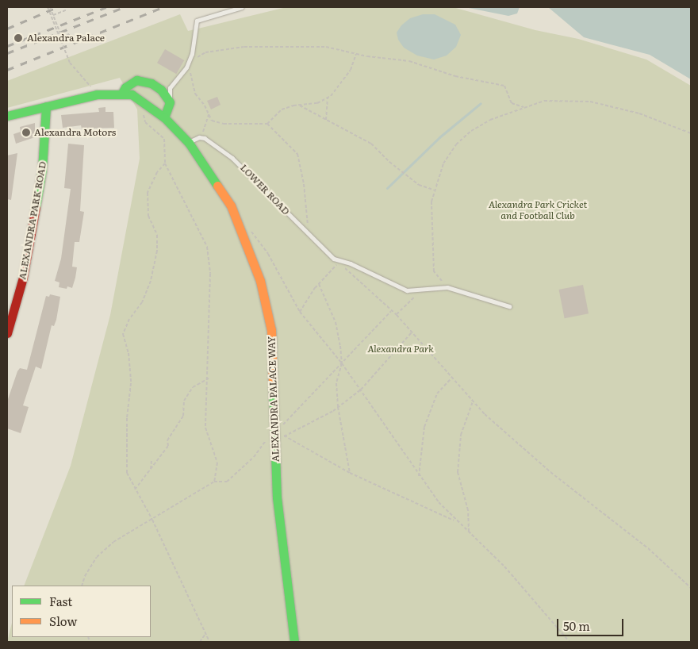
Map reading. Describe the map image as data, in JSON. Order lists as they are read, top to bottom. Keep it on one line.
{"streets":{"street":["ALEXANDRA PARK ROAD","ALEXANDRA PALACE WAY"],"lane":["LOWER ROAD"]},"crossings":[["LOWER ROAD","ALEXANDRA PALACE WAY"],["ALEXANDRA PARK ROAD","ALEXANDRA PALACE WAY"]],"parks":["Alexandra Park Cricket and Football Club","Alexandra Park"],"places":["Alexandra Palace","Alexandra Motors"],"legend":["Fast","Slow"],"scale_bar":"50 m"}
